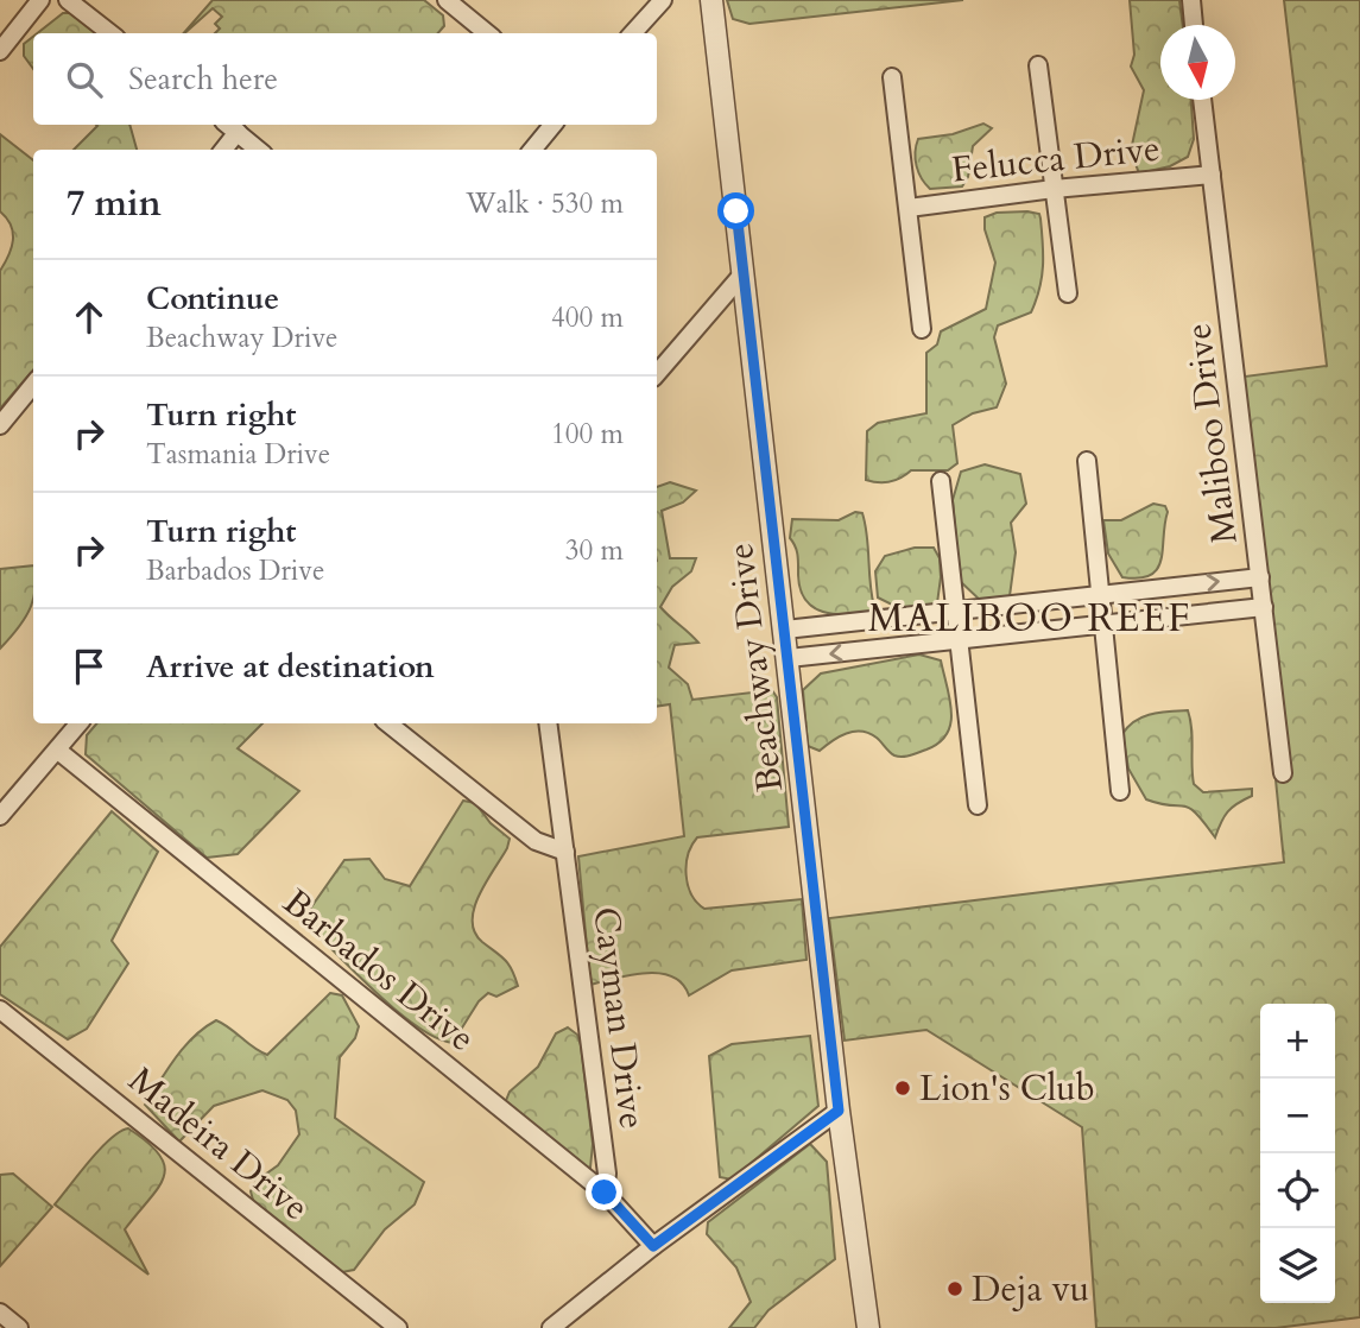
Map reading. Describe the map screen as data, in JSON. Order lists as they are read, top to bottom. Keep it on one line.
{"streets":{"street":["Felucca Drive","Maliboo Drive","Beachway Drive","Barbados Drive","Cayman Drive","Madeira Drive"]},"crossings":[["Felucca Drive","Maliboo Drive"],["Barbados Drive","Cayman Drive"]],"districts":["MALIBOO REEF"],"places":["Lion's Club","Deja vu"],"north":"bottom","page":{"search":"Search here","heading":["7 min","Walk · 530 m"],"list":[["Continue","Beachway Drive","400 m"],["Turn right","Tasmania Drive","100 m"],["Turn right","Barbados Drive","30 m"],"Arrive at destination"],"map_buttons":["+","−"]}}
